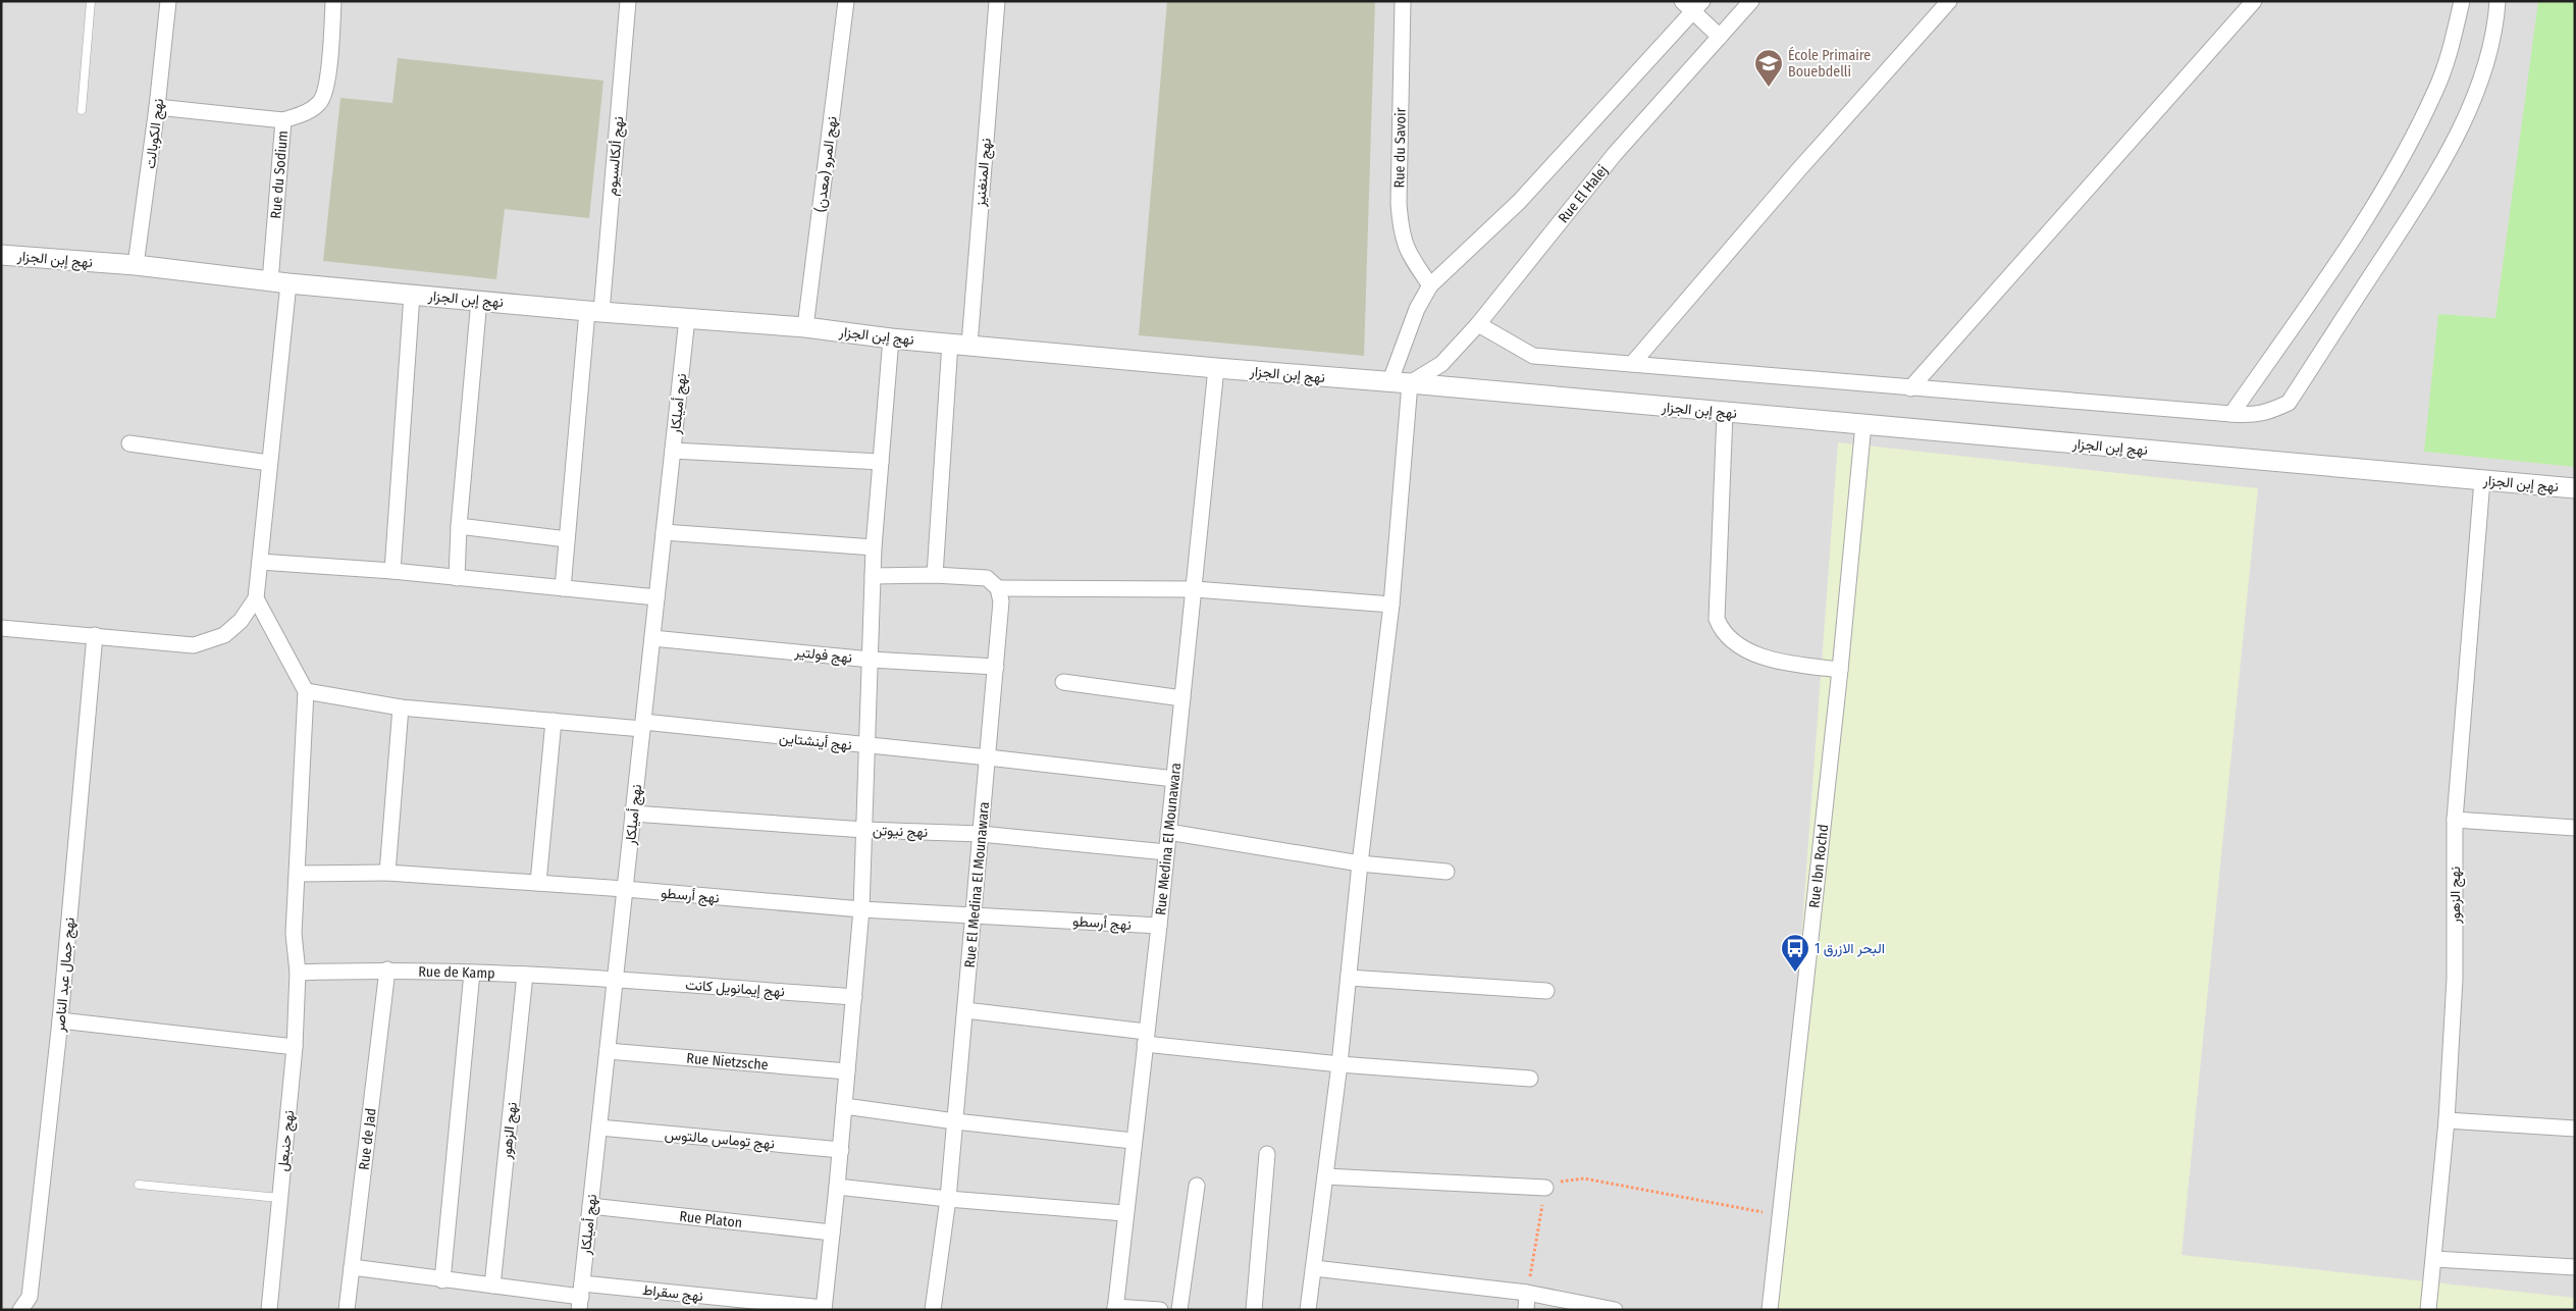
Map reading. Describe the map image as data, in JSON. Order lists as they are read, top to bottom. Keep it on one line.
{"streets":{"street":["نهج الكوبالت","Rue du Savoir","نهج ألكالسيوم","نهج المرو (معدن)","نهج المنغنيز","Rue du Sodium","Rue El Halej","نهج إبن الجزار","نهج أميلكار","نهج فولتير","نهج أينشتاين","نهج نيوتن","Rue Medina El Mounawara","Rue Ibn Rochd","Rue El Medina El Mounawara","نهج أرسطو","نهج الزهور","Rue de Kamp","نهج جمال عبد الناصر","نهج إيمانويل كانت","Rue Nietzsche","نهج توماس مالتوس","Rue de Jad","نهج حنبعل","Rue Platon","نهج سقراط"]},"crossings":[["نهج الكوبالت","نهج إبن الجزار"],["نهج ألكالسيوم","نهج إبن الجزار"],["نهج المرو (معدن)","نهج إبن الجزار"],["نهج المنغنيز","نهج إبن الجزار"],["Rue du Sodium","نهج إبن الجزار"],["Rue El Halej","نهج إبن الجزار"],["نهج إبن الجزار","نهج أميلكار"],["نهج إبن الجزار","Rue Medina El Mounawara"],["نهج إبن الجزار","Rue Ibn Rochd"],["نهج إبن الجزار","نهج الزهور"],["نهج أميلكار","نهج فولتير"],["نهج أميلكار","نهج أينشتاين"],["نهج أميلكار","نهج نيوتن"],["نهج أميلكار","نهج أرسطو"],["نهج أميلكار","Rue de Kamp"],["نهج أميلكار","نهج إيمانويل كانت"],["نهج أميلكار","Rue Nietzsche"],["نهج أميلكار","نهج توماس مالتوس"],["نهج أميلكار","Rue Platon"],["نهج أميلكار","نهج سقراط"],["نهج فولتير","Rue El Medina El Mounawara"],["نهج أينشتاين","Rue Medina El Mounawara"],["نهج أينشتاين","Rue El Medina El Mounawara"],["نهج أينشتاين","نهج حنبعل"],["نهج نيوتن","Rue Medina El Mounawara"],["نهج نيوتن","Rue El Medina El Mounawara"],["Rue Medina El Mounawara","نهج أرسطو"],["Rue El Medina El Mounawara","نهج أرسطو"],["نهج أرسطو","نهج حنبعل"],["نهج الزهور","Rue de Kamp"],["نهج الزهور","نهج سقراط"],["Rue de Kamp","نهج إيمانويل كانت"],["Rue de Kamp","Rue de Jad"],["Rue de Kamp","نهج حنبعل"],["Rue de Jad","نهج سقراط"]],"places":{"school or university":["École Primaire Bouebdelli"],"bus stop":["1 البحر الازرق"]}}
